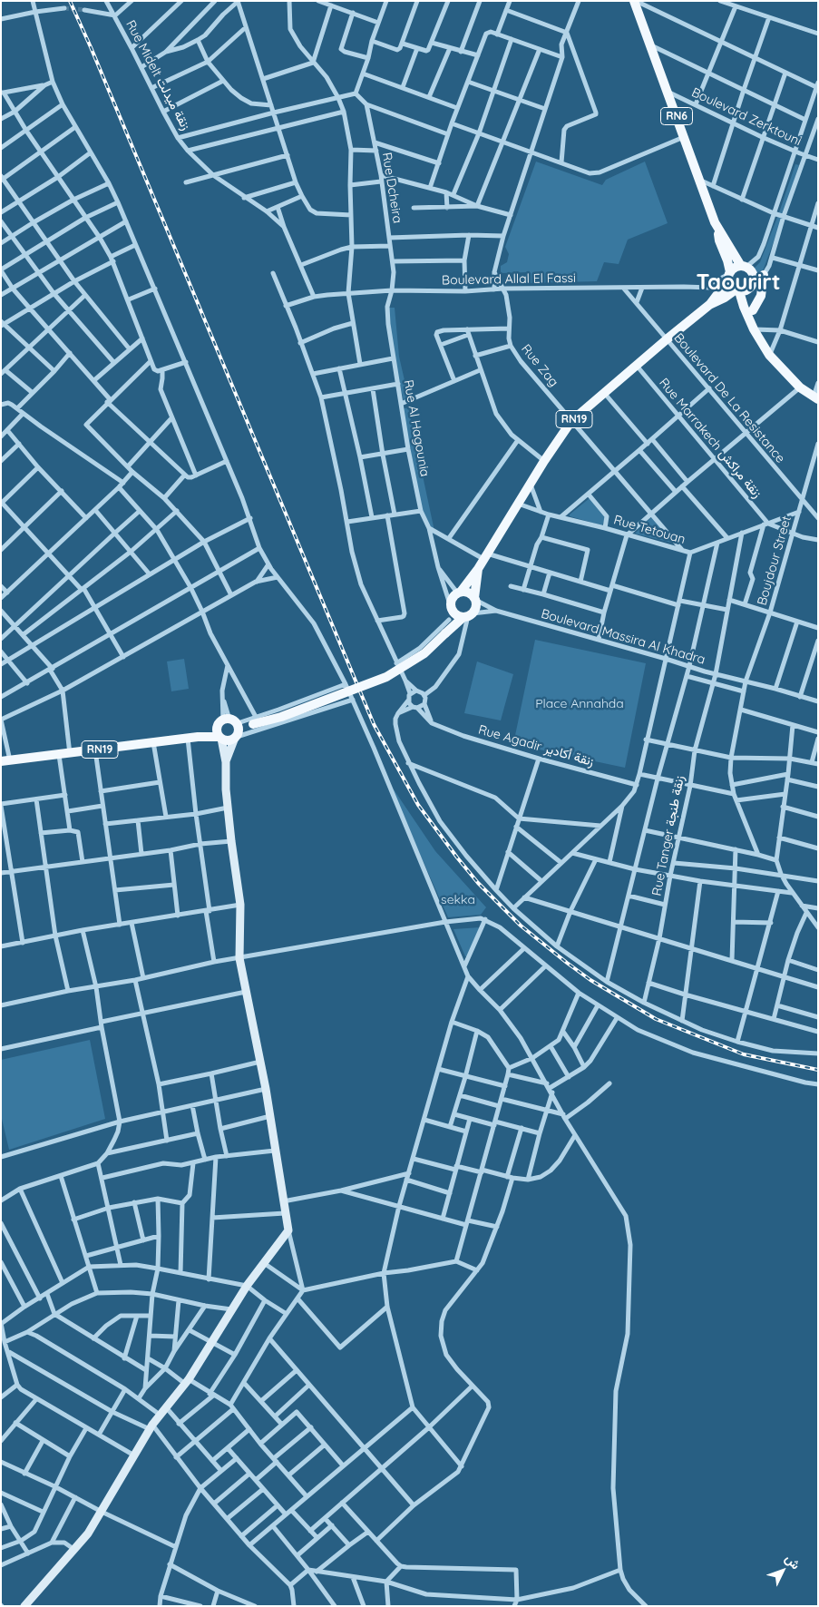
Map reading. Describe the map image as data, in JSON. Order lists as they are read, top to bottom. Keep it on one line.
{"streets":{"main road":["RN6","RN19"],"street":["Rue Midelt زنقة ميدلت","Boulevard Zerktouni","Rue Dcheira","Boulevard Allal El Fassi","Rue Zag","Boulevard De La Resistance","Rue Al Hagounia","Rue Marrakech زنقة مراكش","Rue Tetouan","Boujdour Street","Boulevard Massira Al Khadra","Rue Agadir زنقة أكادير","Rue Tanger زنقة طنجة"]},"crossings":[["Rue Midelt زنقة ميدلت","Boulevard Allal El Fassi"],["RN6","Boulevard Zerktouni"],["RN6","Boulevard Allal El Fassi"],["RN6","RN19"],["Rue Dcheira","Boulevard Allal El Fassi"],["Rue Dcheira","Rue Al Hagounia"],["Boulevard Allal El Fassi","Rue Zag"],["Boulevard Allal El Fassi","Boulevard De La Resistance"],["Boulevard Allal El Fassi","RN19"],["Boulevard Allal El Fassi","Rue Al Hagounia"],["Rue Zag","RN19"],["Rue Zag","Rue Tetouan"],["Boulevard De La Resistance","RN19"],["Boulevard De La Resistance","Boujdour Street"],["RN19","Rue Al Hagounia"],["RN19","Rue Marrakech زنقة مراكش"],["RN19","Rue Tetouan"],["Rue Marrakech زنقة مراكش","Rue Tetouan"],["Rue Tetouan","Boujdour Street"],["Rue Tetouan","Rue Tanger زنقة طنجة"],["Boujdour Street","Boulevard Massira Al Khadra"],["Boulevard Massira Al Khadra","Rue Tanger زنقة طنجة"]],"districts":["Taourirt"],"parks":["Place Annahda","sekka"],"north":"top right"}
